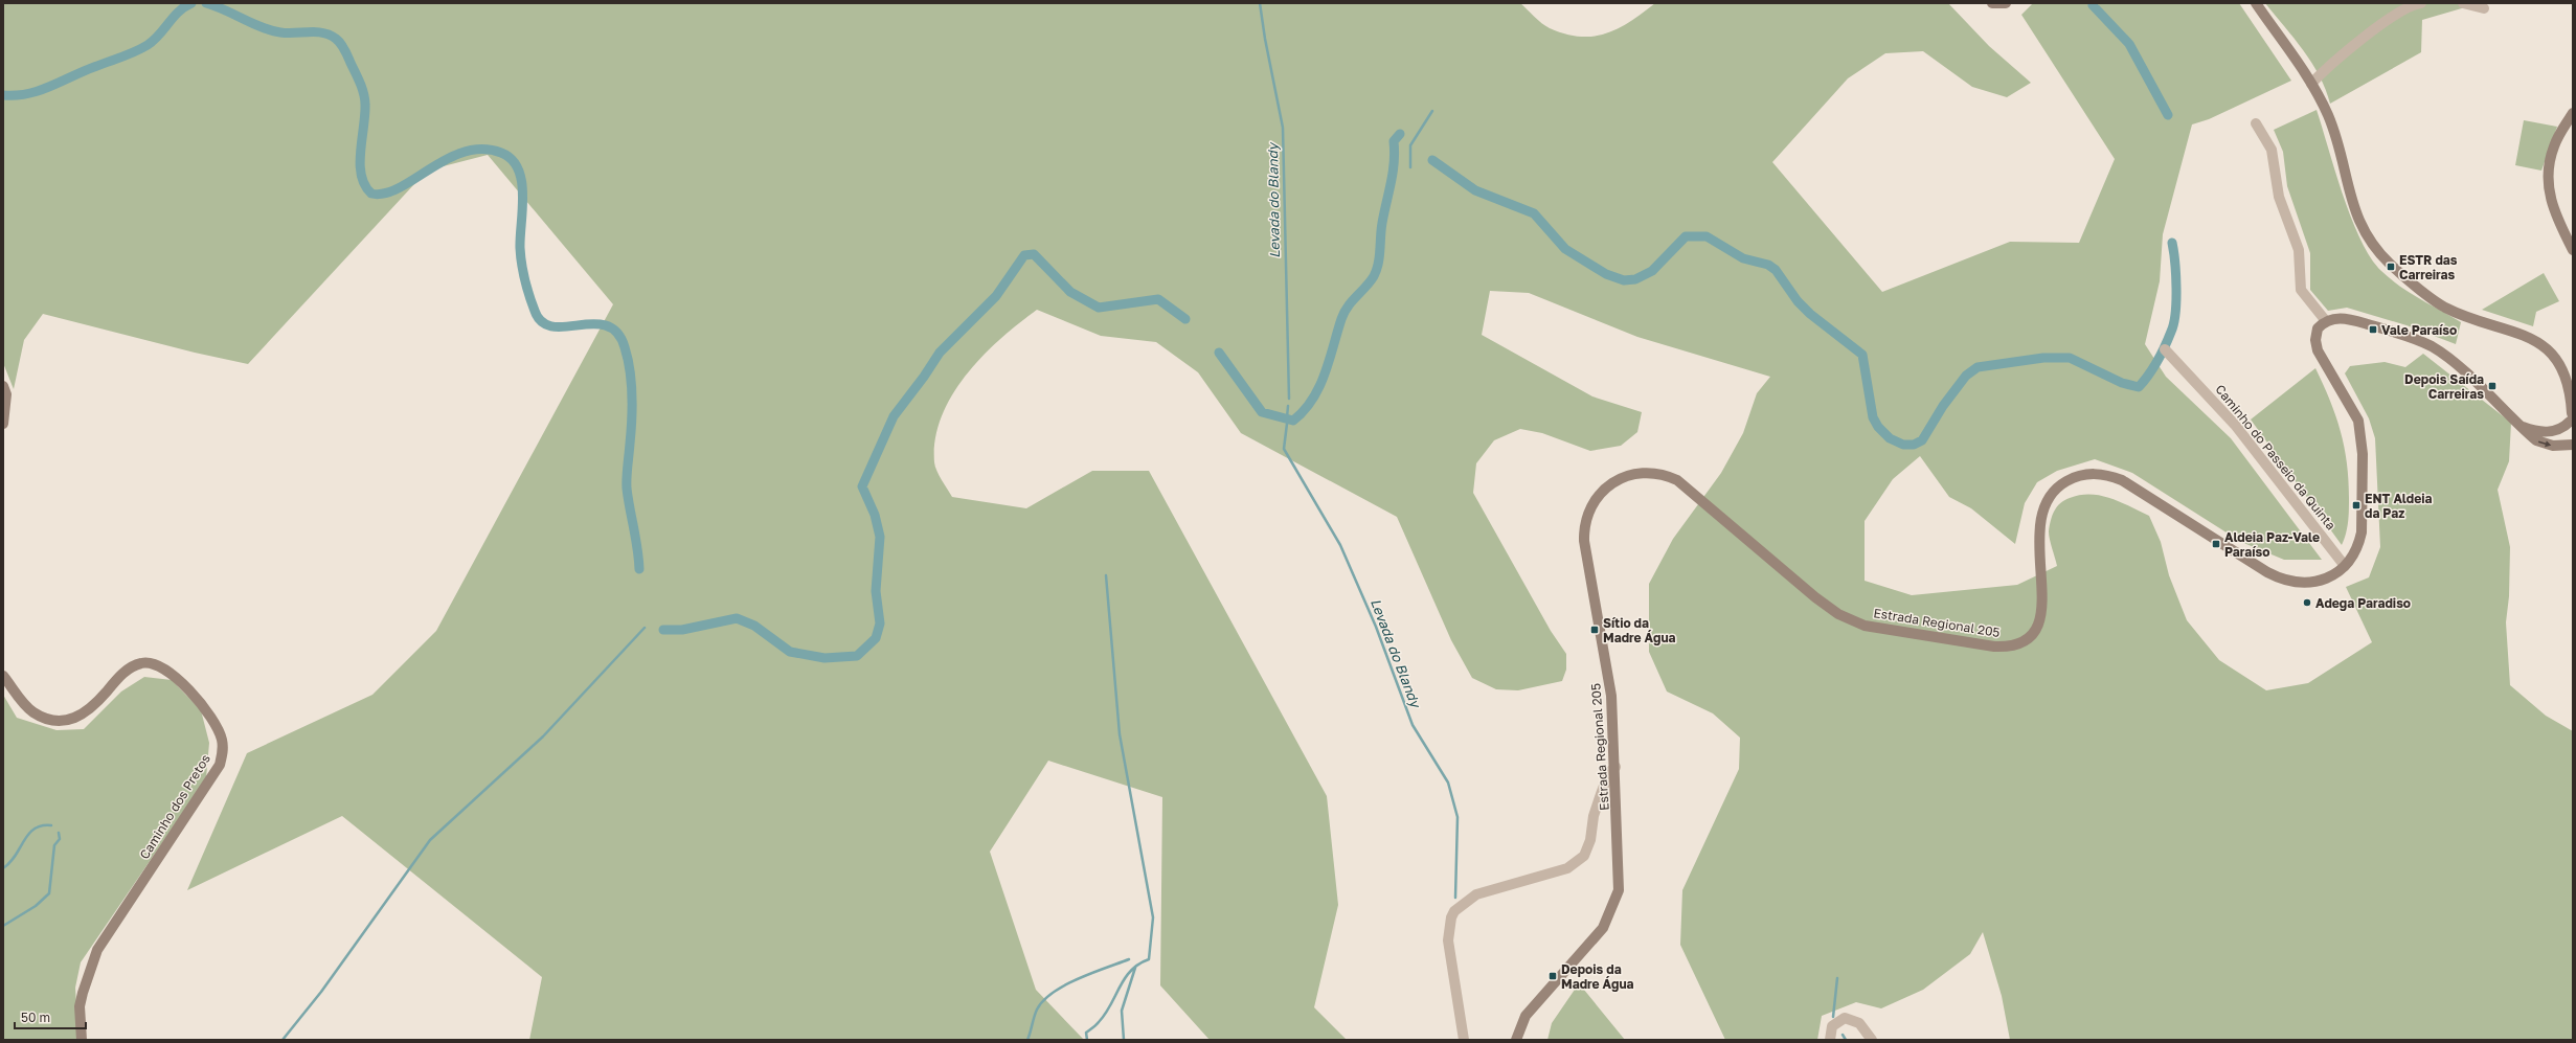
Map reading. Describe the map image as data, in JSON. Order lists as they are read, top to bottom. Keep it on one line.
{"streets":{"main road":["Estrada Regional 205","Caminho dos Pretos"],"street":["Caminho do Passeio da Quinta"]},"crossings":[["Caminho do Passeio da Quinta","Estrada Regional 205"]],"water":["Levada do Blandy"],"places":{"transit":["ESTR das Carreiras","Vale Paraíso","Depois Saída Carreiras","ENT Aldeia da Paz","Aldeia Paz-Vale Paraíso","Sítio da Madre Água","Depois da Madre Água"],"other":["Adega Paradiso"]},"scale_bar":"50 m"}
